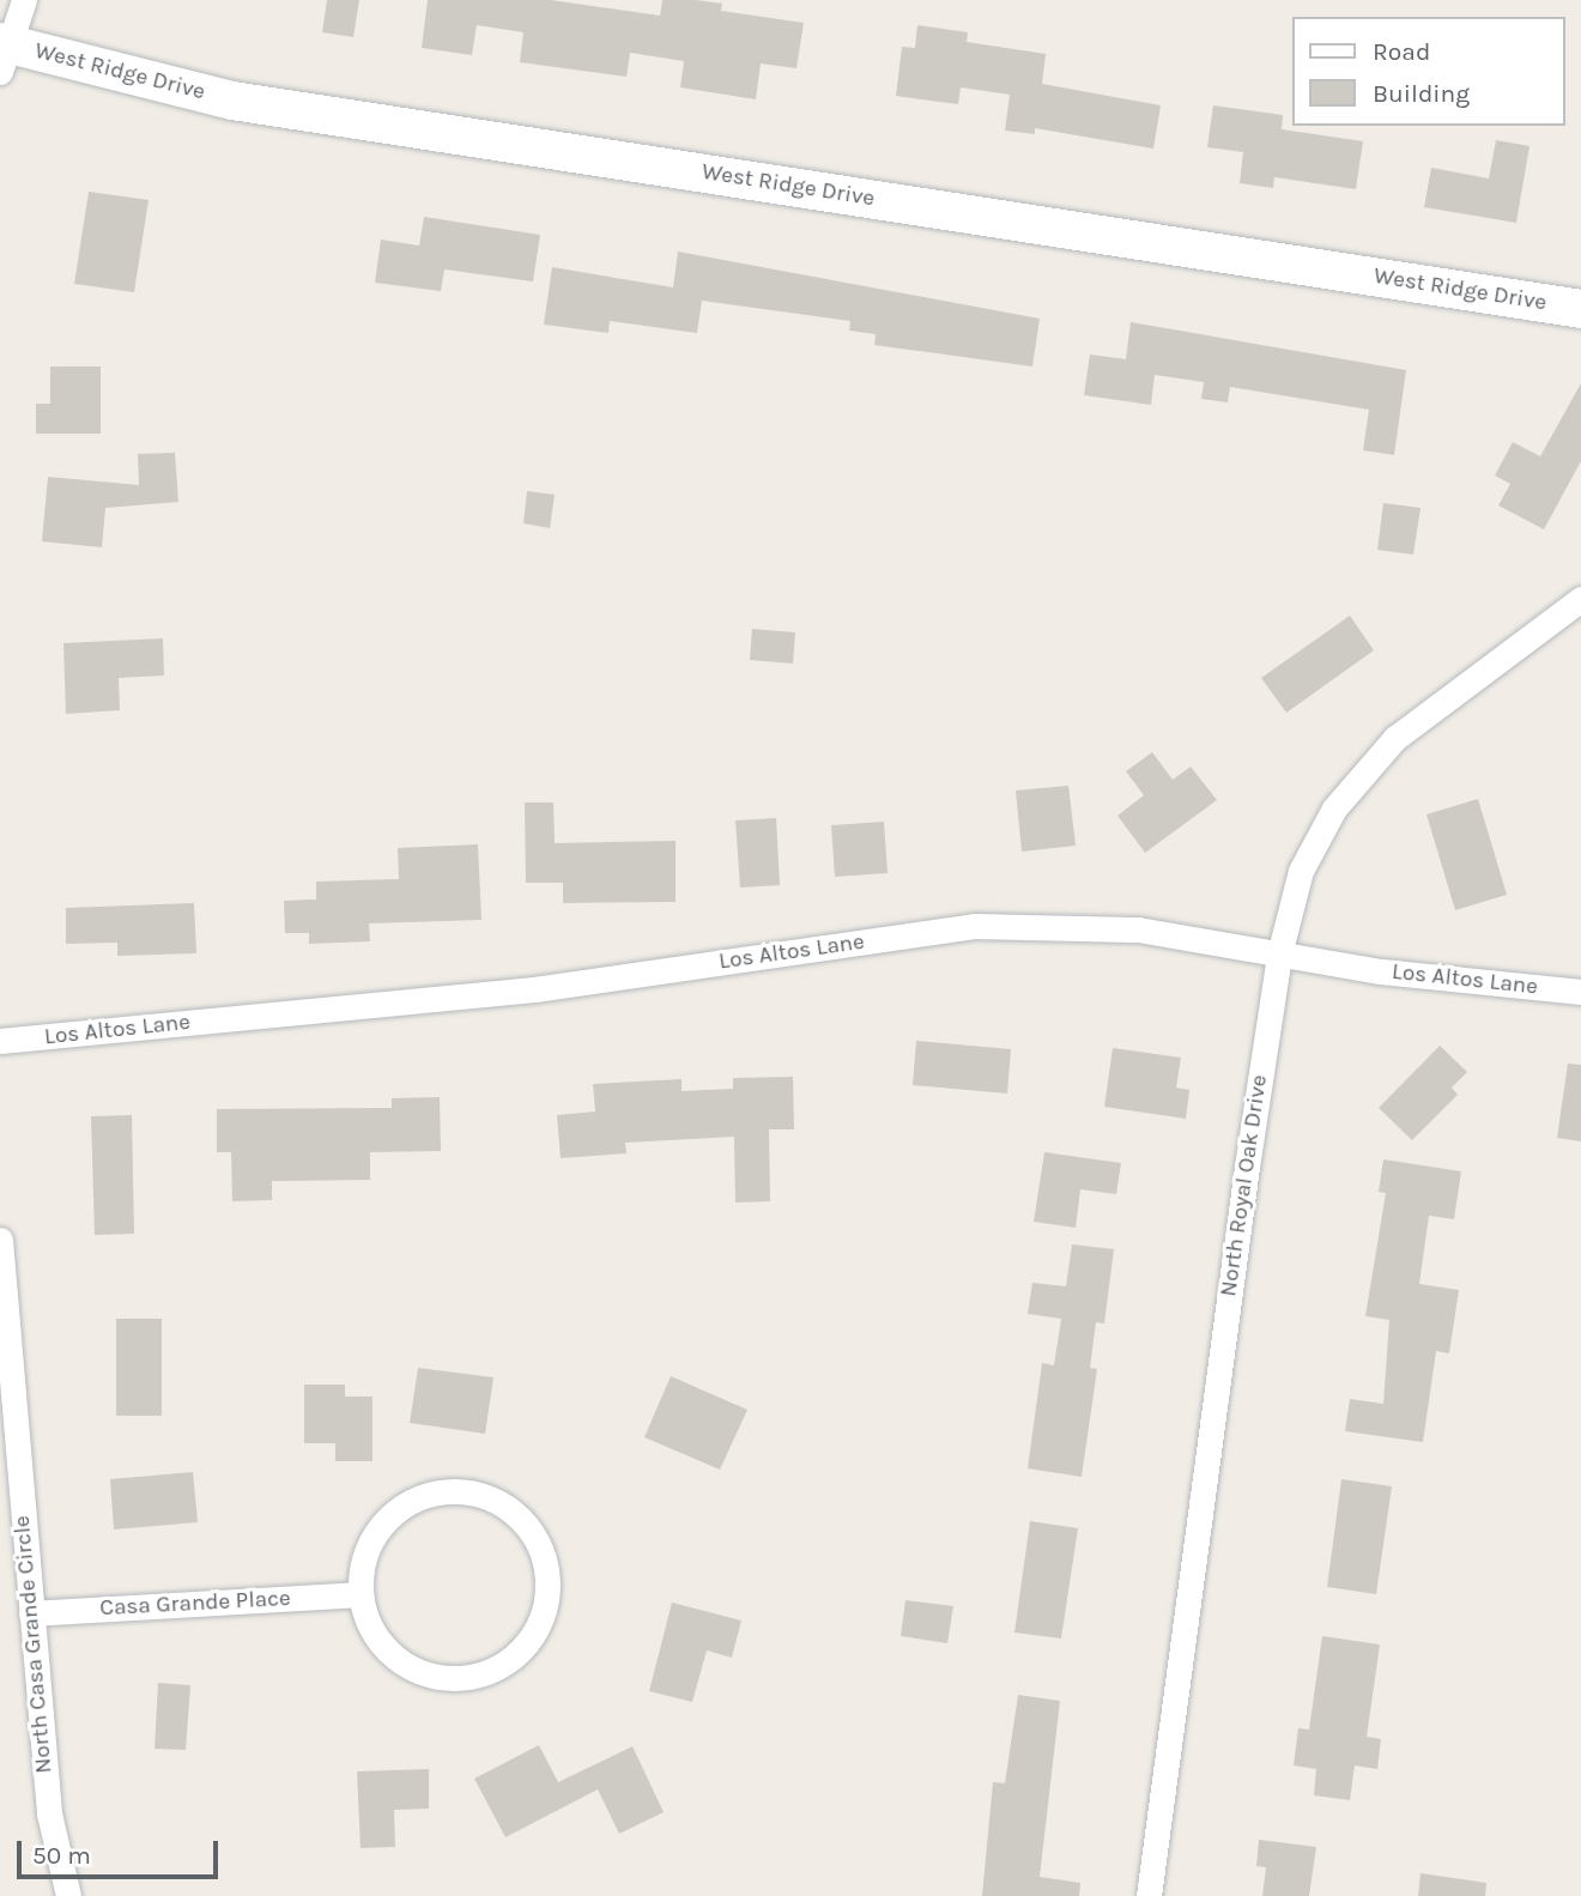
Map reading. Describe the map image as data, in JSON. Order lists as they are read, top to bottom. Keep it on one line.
{"streets":{"street":["West Ridge Drive","Los Altos Lane","North Royal Oak Drive","Casa Grande Place","North Casa Grande Circle"]},"crossings":[["Los Altos Lane","North Royal Oak Drive"],["Casa Grande Place","North Casa Grande Circle"]],"legend":["Road","Building"],"scale_bar":"50 m"}
